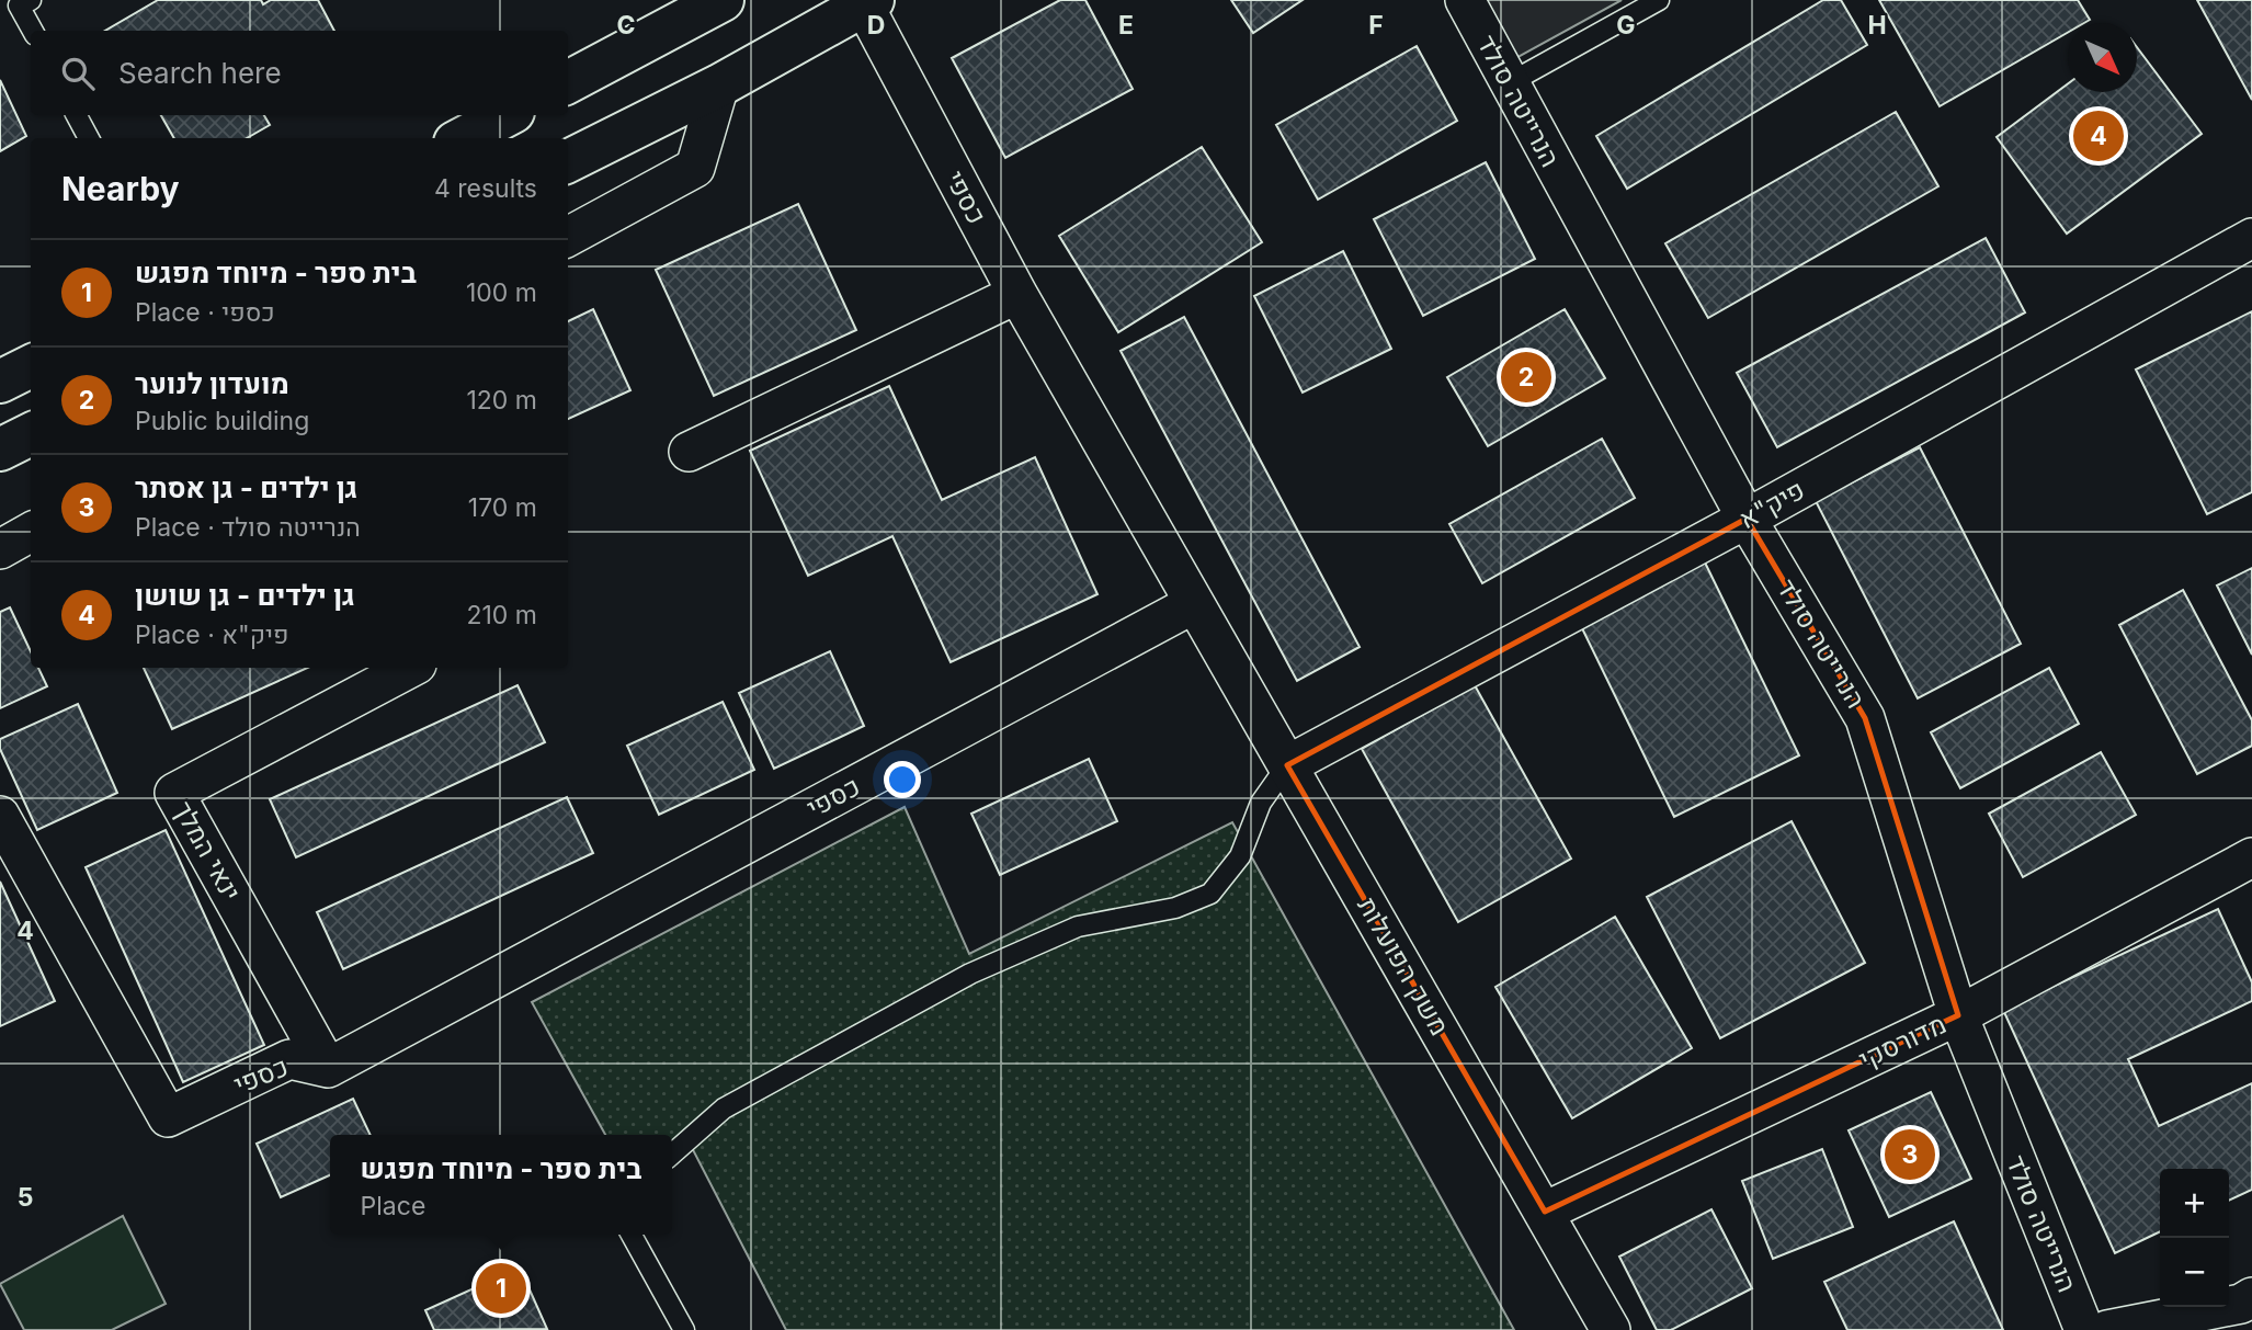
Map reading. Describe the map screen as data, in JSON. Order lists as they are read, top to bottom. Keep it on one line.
{"streets":{"street":["הנרייטה סולד","כספי","פיק\"א","ינאי המלך","משק הפועלות","מדורסקי"]},"crossings":[["הנרייטה סולד","פיק\"א"],["הנרייטה סולד","מדורסקי"],["כספי","ינאי המלך"],["כספי","משק הפועלות"],["פיק\"א","משק הפועלות"],["משק הפועלות","מדורסקי"]],"north":"bottom right","page":{"search":"Search here","pins":["4","2","3","1"],"heading":["Nearby","4 results"],"list":[{"mark":"1","name":"בית ספר - מיוחד מפגש","note":"Place · כספי","value":"100 m"},{"mark":"2","name":"מועדון לנוער","note":"Public building","value":"120 m"},{"mark":"3","name":"גן ילדים - גן אסתר","note":"Place · הנרייטה סולד","value":"170 m"},{"mark":"4","name":"גן ילדים - גן שושן","note":"Place · פיק\"א","value":"210 m"}],"popup":["בית ספר - מיוחד מפגש","Place"],"map_buttons":["+","−"]},"grid":{"columns":["C","D","E","F","G","H"],"rows":["4","5"]}}
